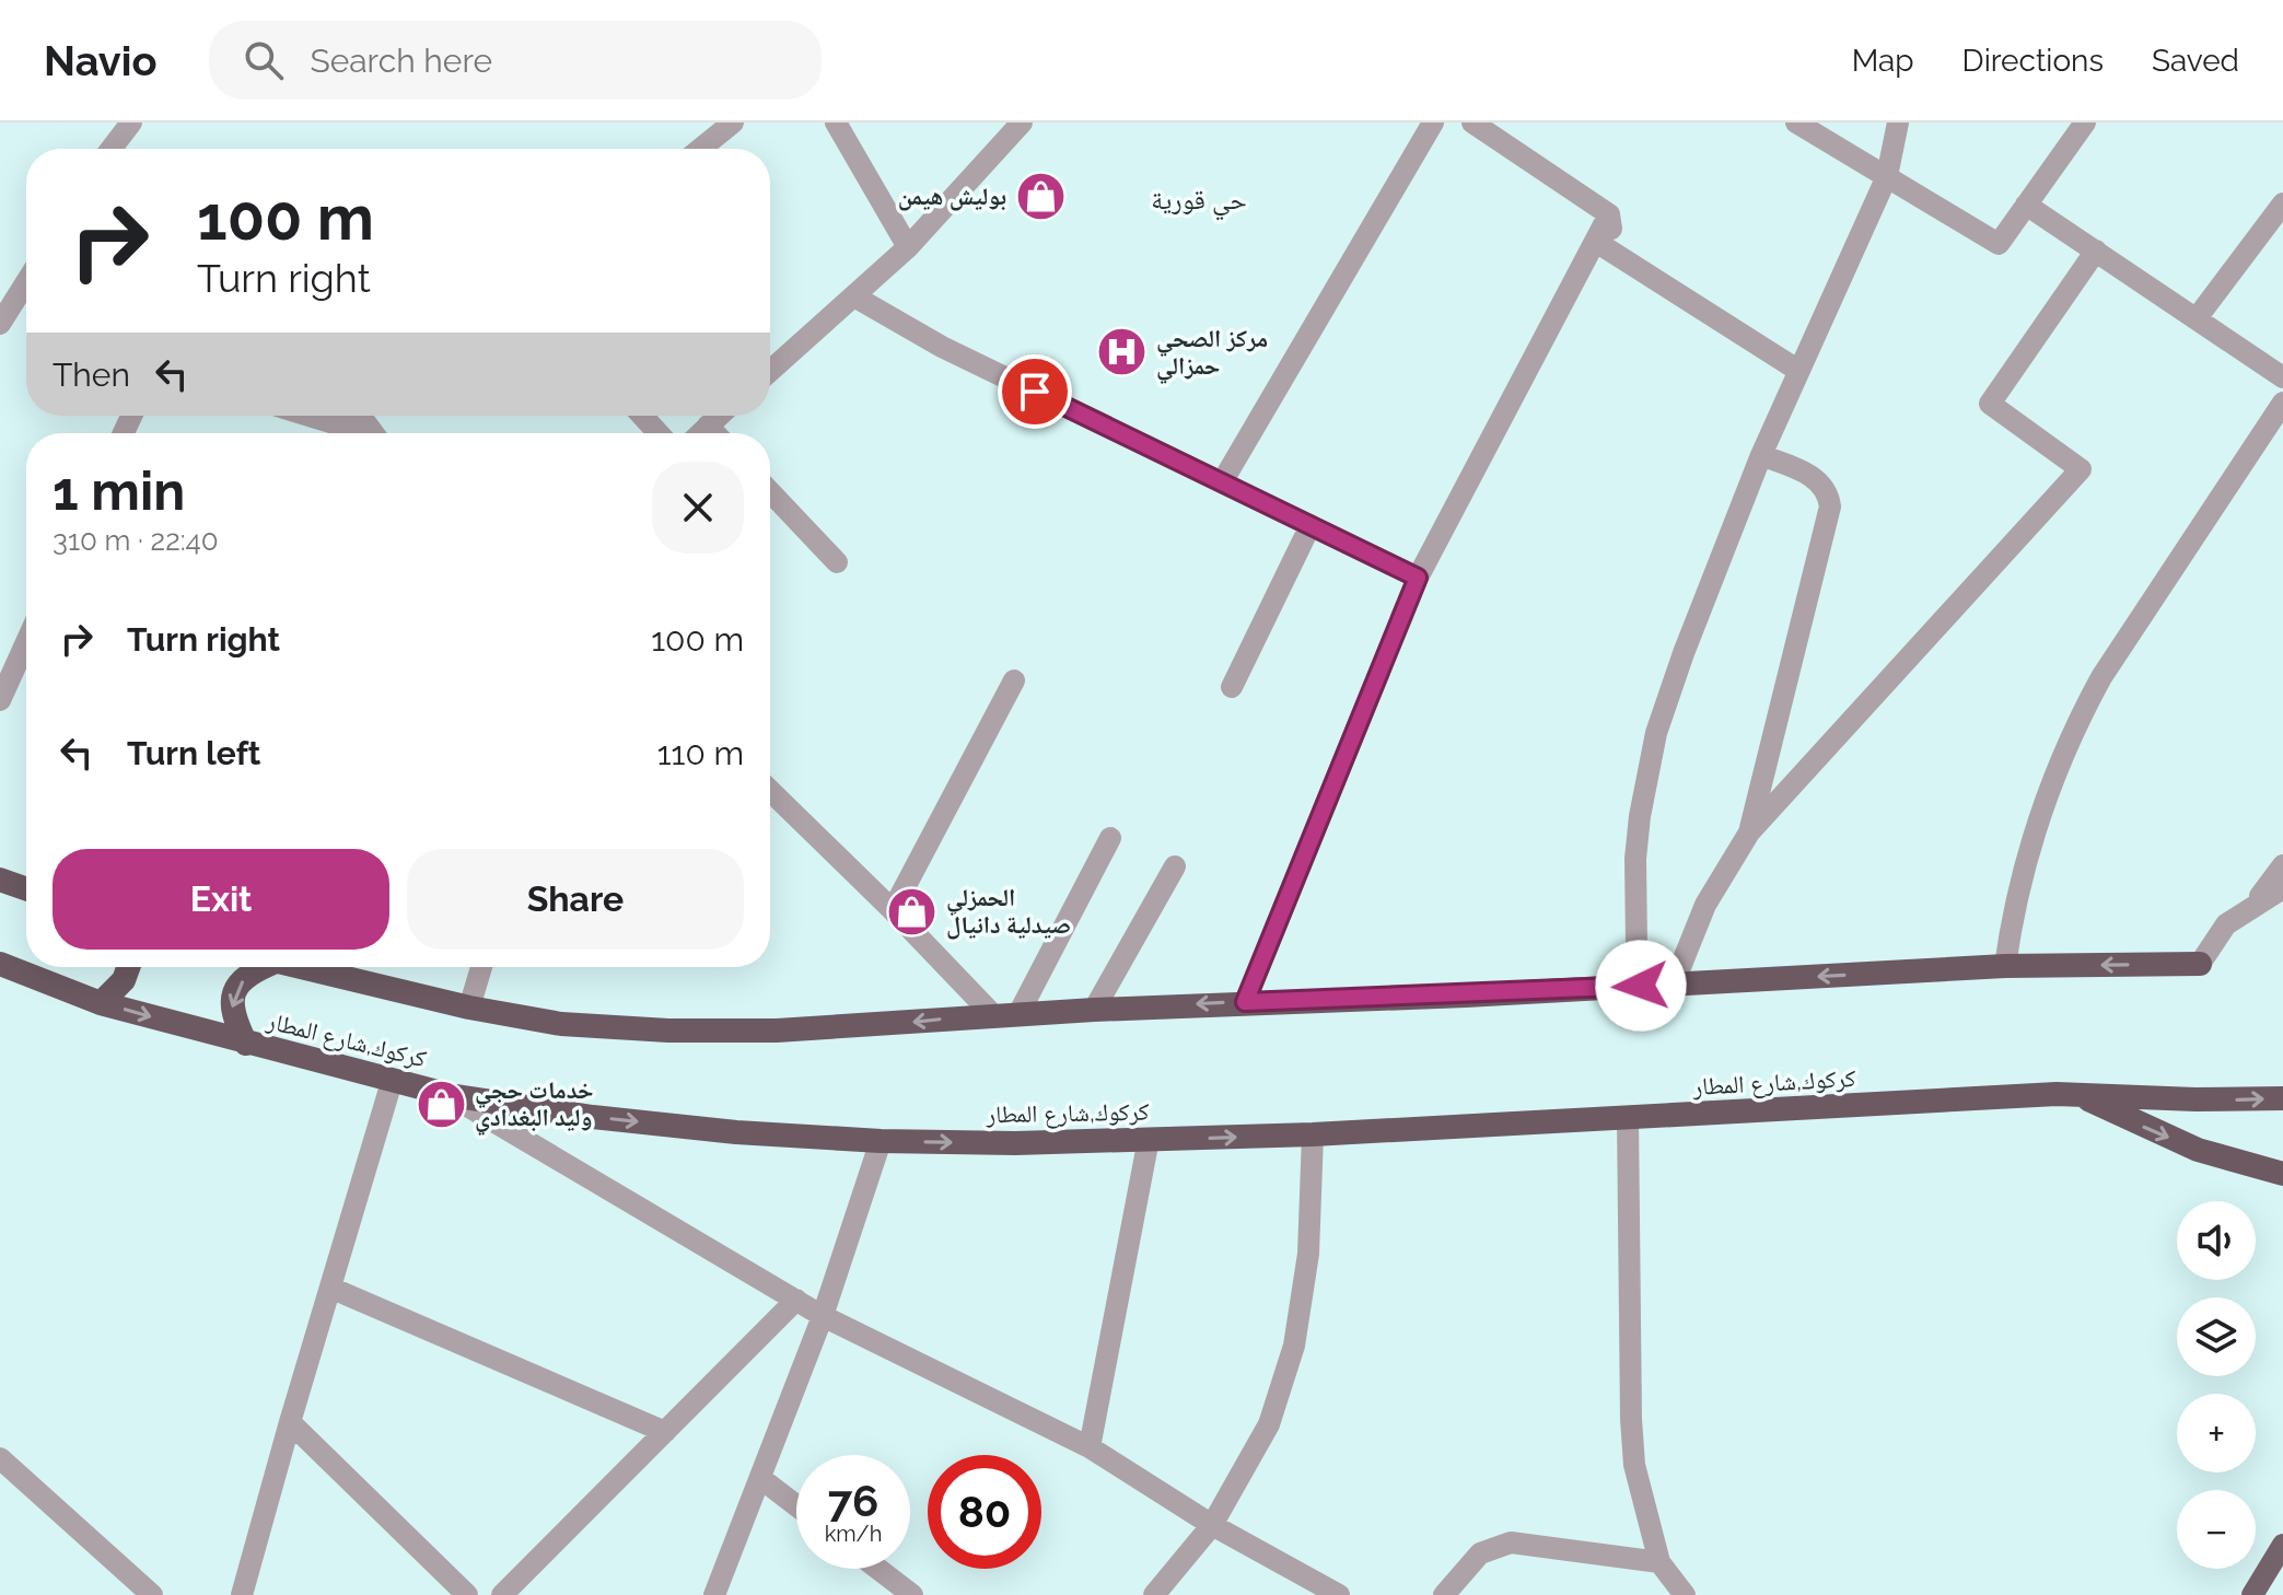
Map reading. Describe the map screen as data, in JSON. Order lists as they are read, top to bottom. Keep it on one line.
{"streets":{"highway":["كركوك,شارع المطار"]},"districts":["حي قورية"],"places":{"shop":["بوليش هيمن","الحمزلي صيدلية دانيال","خدمات حجي وليد البغدادي"],"hospital":["مركز الصحي حمزالي"]},"page":{"header":"Navio","search":"Search here","nav":["Map","Directions","Saved"],"turn":["100 m","Turn right"],"then":"Then","heading":["1 min","310 m · 22:40"],"list":[{"name":"Turn right","value":"100 m"},{"name":"Turn left","value":"110 m"}],"buttons":["Exit","Share"],"map_buttons":["+","−"],"speed":"76 km/h","limit":"80"}}
